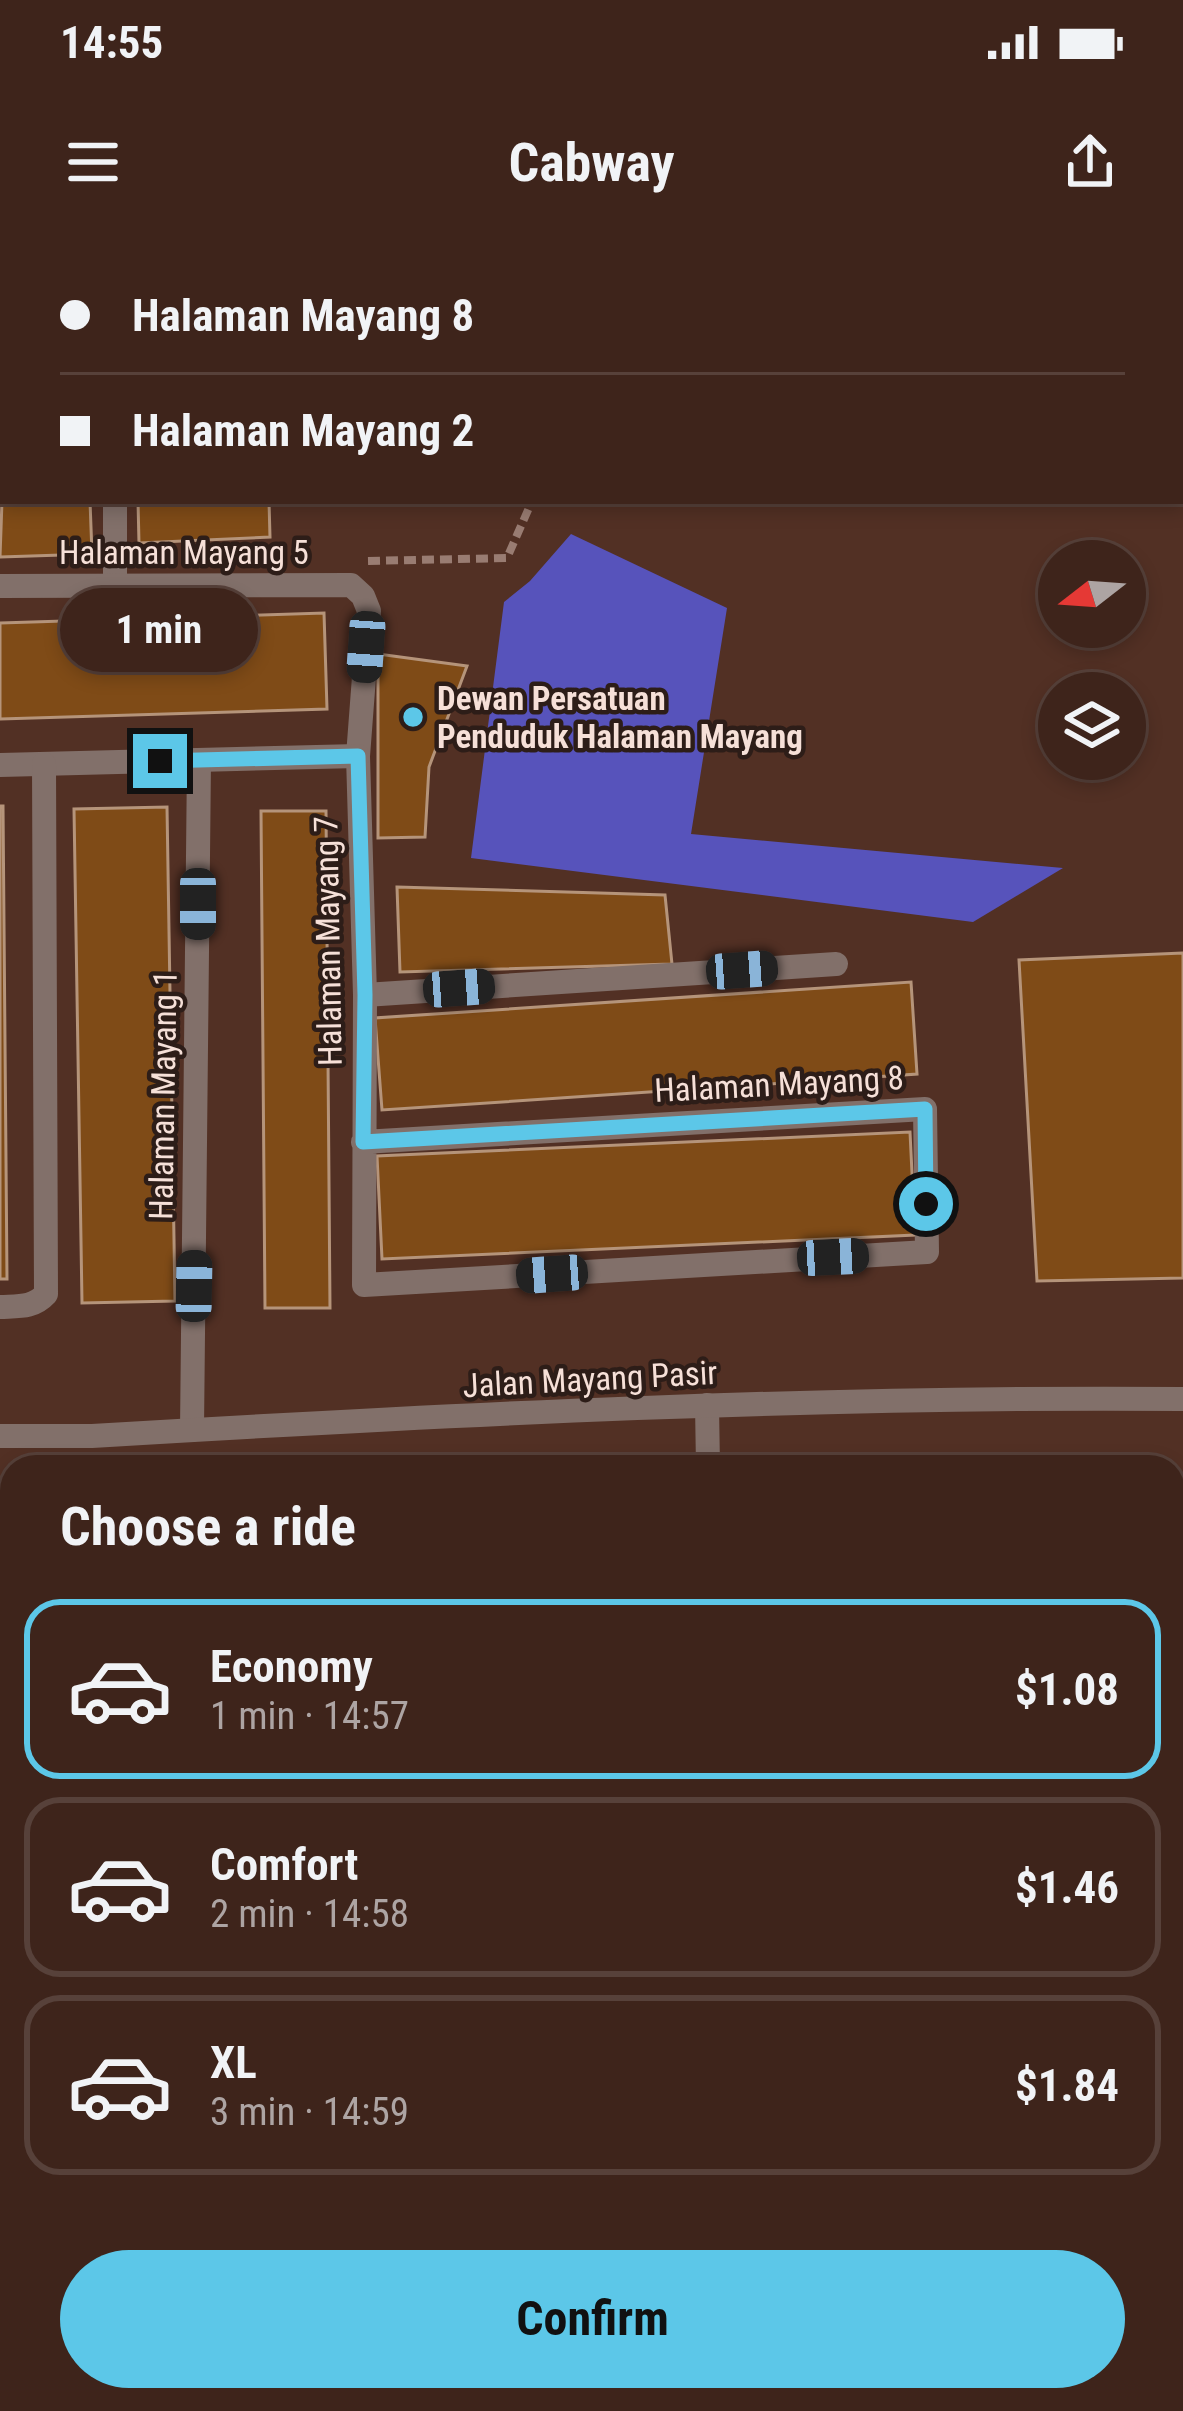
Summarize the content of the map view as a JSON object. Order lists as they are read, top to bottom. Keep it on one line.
{"streets":{"street":["Halaman Mayang 5","Halaman Mayang 7","Halaman Mayang 8","Halaman Mayang 1","Jalan Mayang Pasir"]},"crossings":[["Halaman Mayang 5","Halaman Mayang 7"],["Halaman Mayang 7","Halaman Mayang 8"],["Halaman Mayang 1","Jalan Mayang Pasir"]],"places":["Dewan Persatuan Penduduk Halaman Mayang"],"north":"left","page":{"status":"14:55","header":"Cabway","banner":["Halaman Mayang 8","Halaman Mayang 2"],"bubble":"1 min","heading":"Choose a ride","list":[{"name":"Economy","note":"1 min · 14:57","value":"$1.08"},{"name":"Comfort","note":"2 min · 14:58","value":"$1.46"},{"name":"XL","note":"3 min · 14:59","value":"$1.84"}],"buttons":"Confirm"}}
